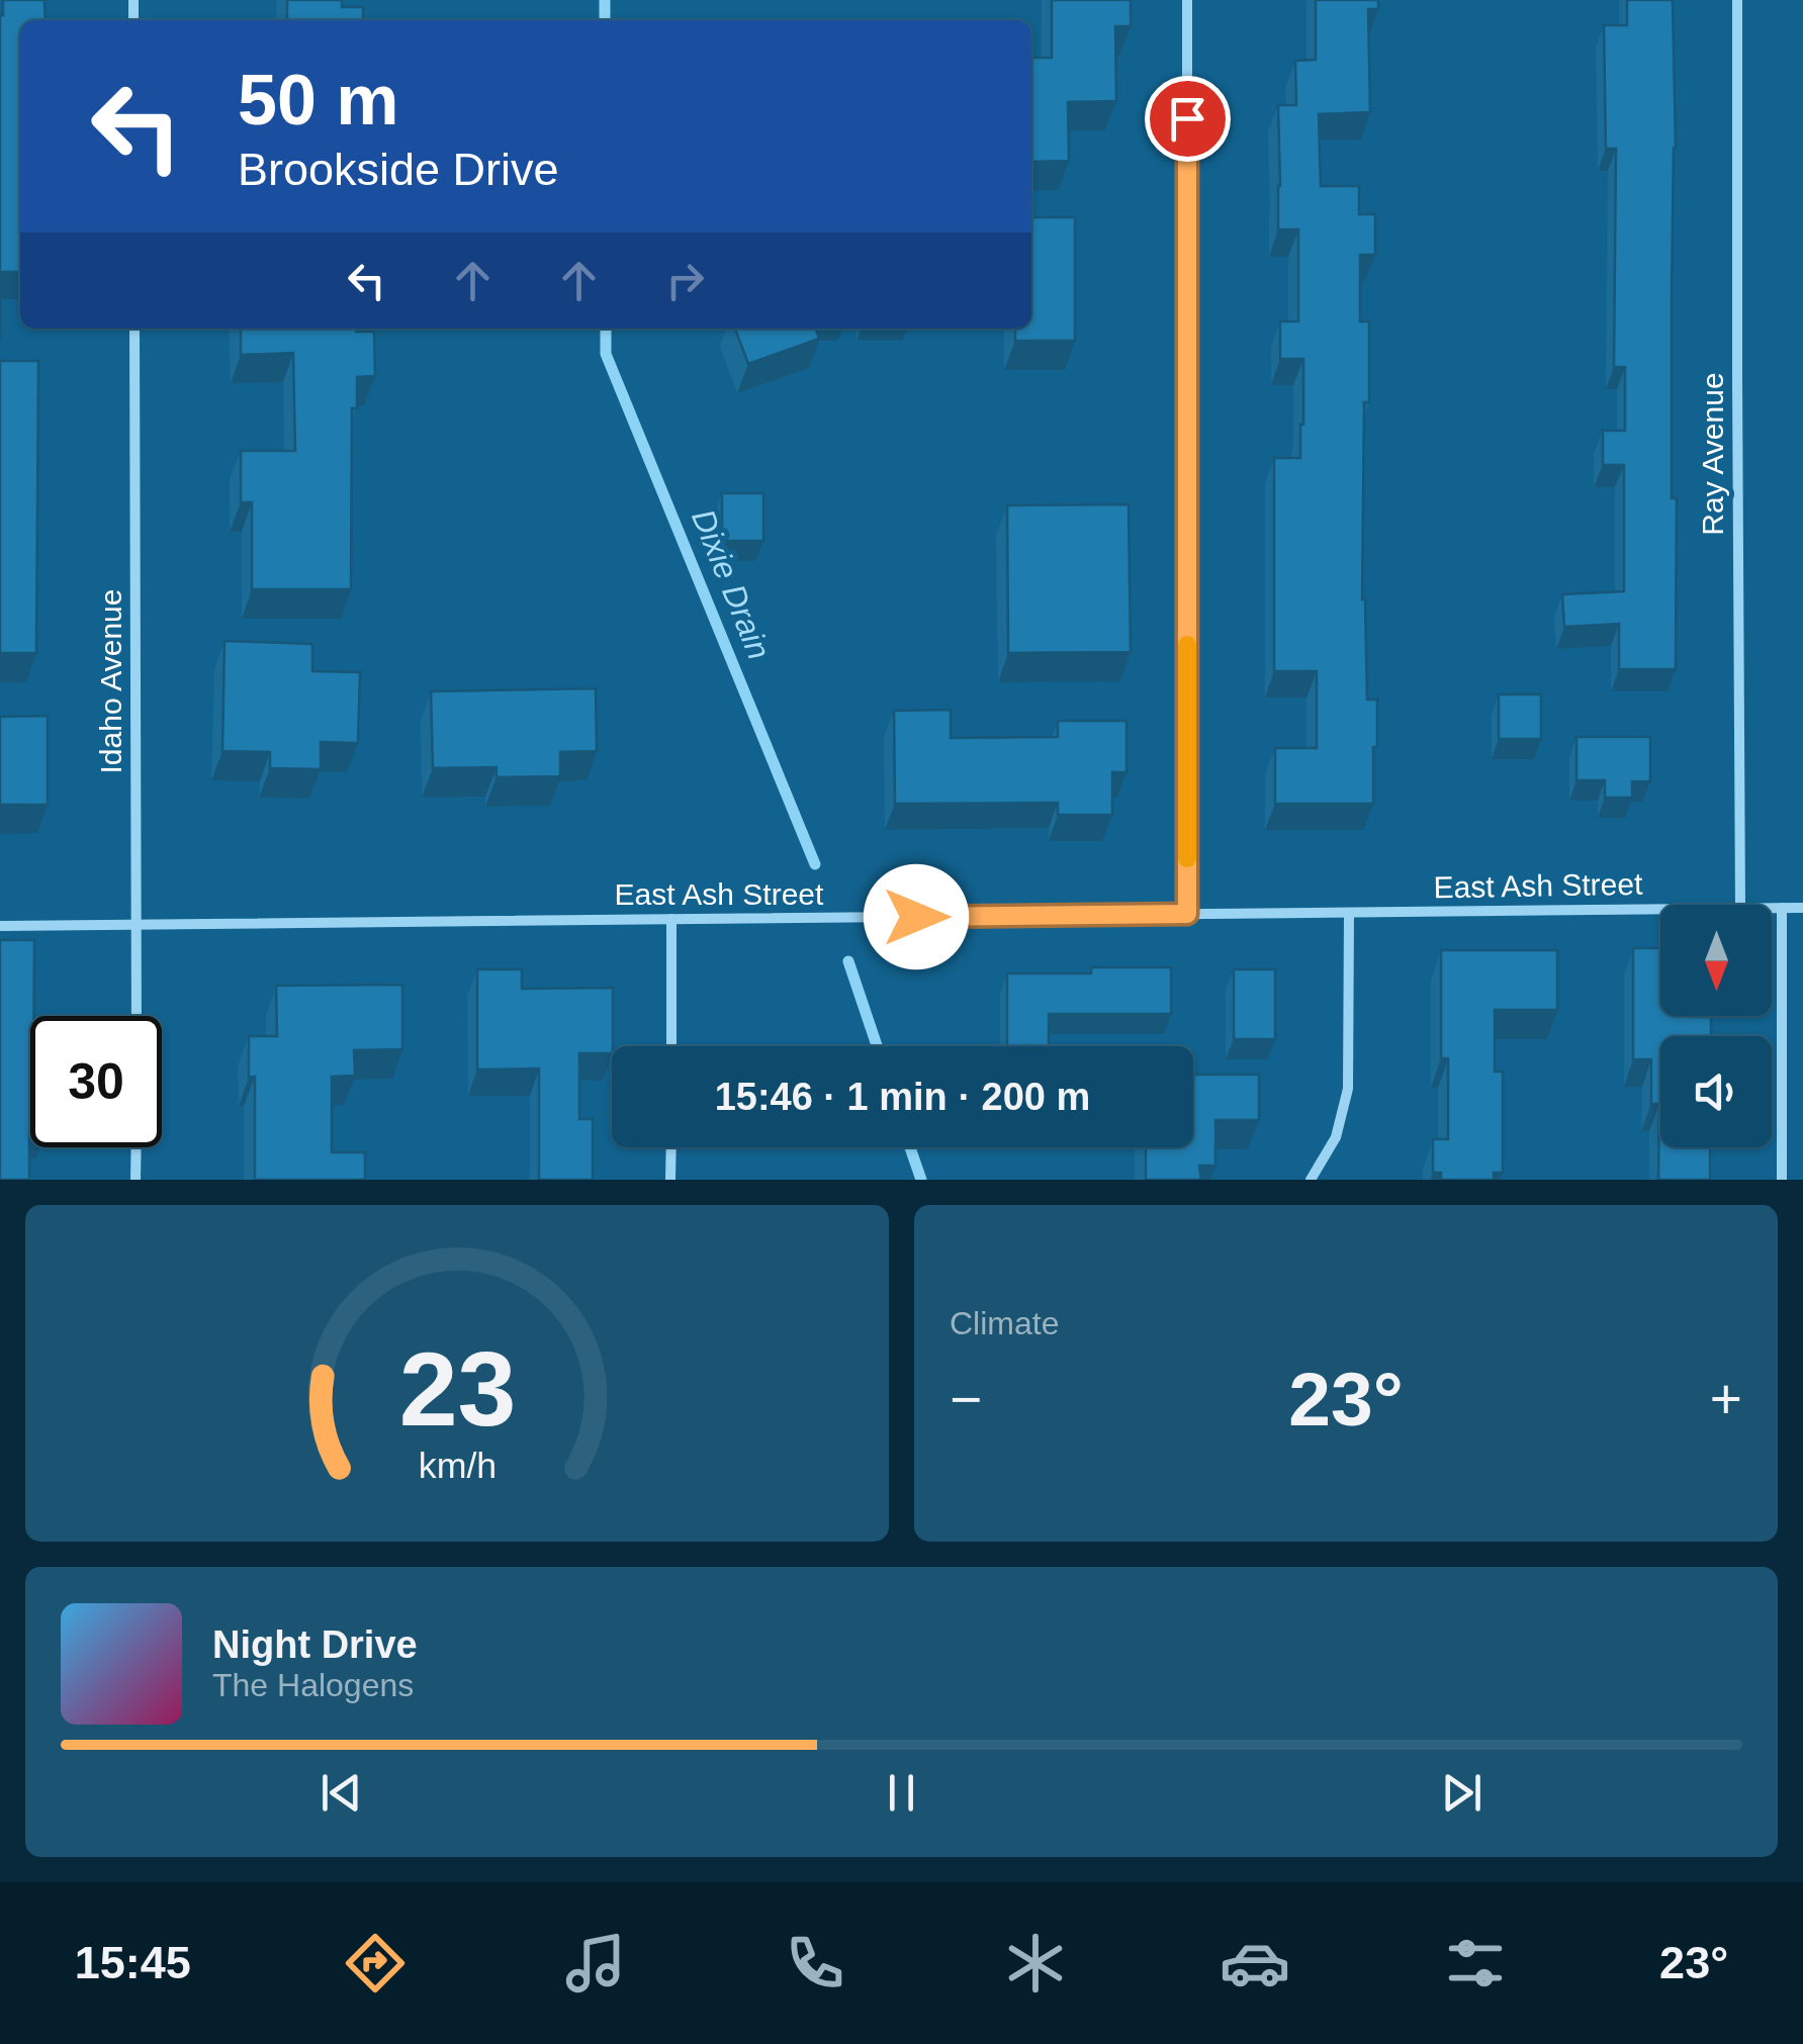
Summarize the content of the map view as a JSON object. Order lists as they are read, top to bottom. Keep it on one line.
{"streets":{"street":["Ray Avenue","Idaho Avenue","East Ash Street"]},"crossings":[["Idaho Avenue","East Ash Street"]],"water":["Dixie Drain"],"north":"bottom","page":{"turn":["50 m","Brookside Drive"],"limit":"30","trip":"15:46 · 1 min · 200 m","tile":"Climate","heat":["−","23°","+"],"song":["Night Drive","The Halogens"],"tabs":["15:45","23°"],"gauge":["23","km/h"]}}
